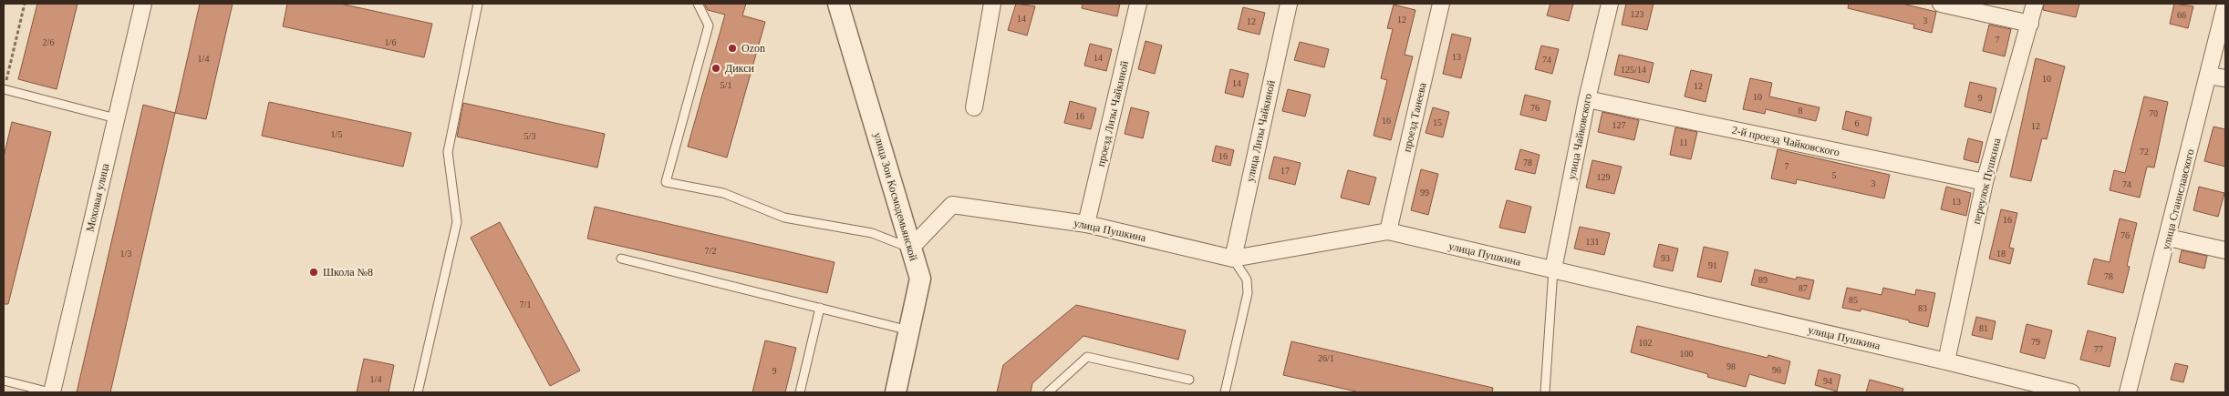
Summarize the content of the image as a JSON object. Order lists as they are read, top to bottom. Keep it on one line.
{"streets":{"street":["проезд Лизы Чайкиной","проезд Танеева","улица Лизы Чайкиной","улица Чайковского","2-й проезд Чайковского","переулок Пушкина","улица Зои Космодемьянской","Моховая улица","улица Станиславского","улица Пушкина"]},"crossings":[["проезд Лизы Чайкиной","улица Пушкина"],["проезд Танеева","улица Пушкина"],["улица Лизы Чайкиной","улица Пушкина"],["улица Чайковского","2-й проезд Чайковского"],["улица Чайковского","улица Пушкина"],["2-й проезд Чайковского","переулок Пушкина"],["переулок Пушкина","улица Пушкина"],["улица Зои Космодемьянской","улица Пушкина"]],"places":["Ozon","Дикси","Школа №8"],"house_numbers":["123","66","14","12","3","12","7","2/6","1/6","13","14","1/4","74","125/14","10","14","5/1","12","10","9","76","8","70","16","16","15","6","127","12","1/5","5/3","11","72","16","78","7","17","5","129","3","74","99","13","16","76","131","7/2","1/3","18","93","91","78","89","87","85","7/1","83","81","79","102","77","100","26/1","98","96","9","1/4","94"]}
